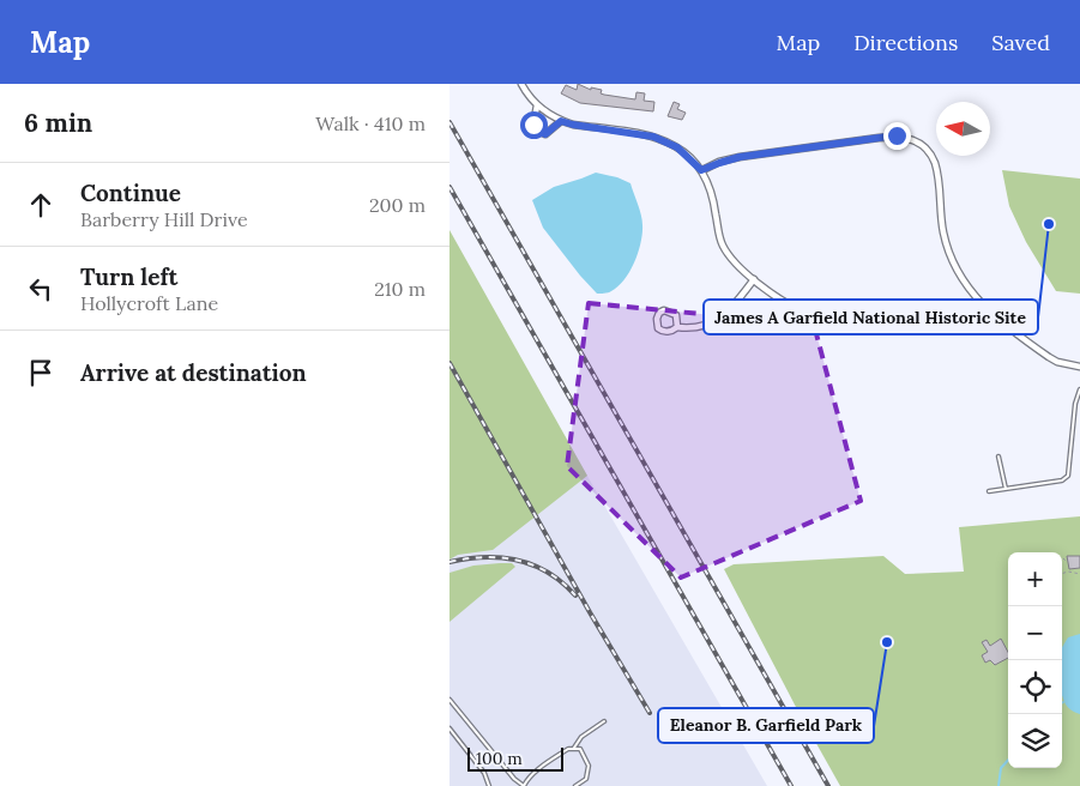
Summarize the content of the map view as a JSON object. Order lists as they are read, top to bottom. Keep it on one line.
{"places":["James A Garfield National Historic Site","Eleanor B. Garfield Park"],"scale_bar":"100 m","north":"left","page":{"header":"Map","nav":["Map","Directions","Saved"],"heading":["6 min","Walk · 410 m"],"list":[["Continue","Barberry Hill Drive","200 m"],["Turn left","Hollycroft Lane","210 m"],"Arrive at destination"],"map_buttons":["+","−"],"scale":"100 m"}}
